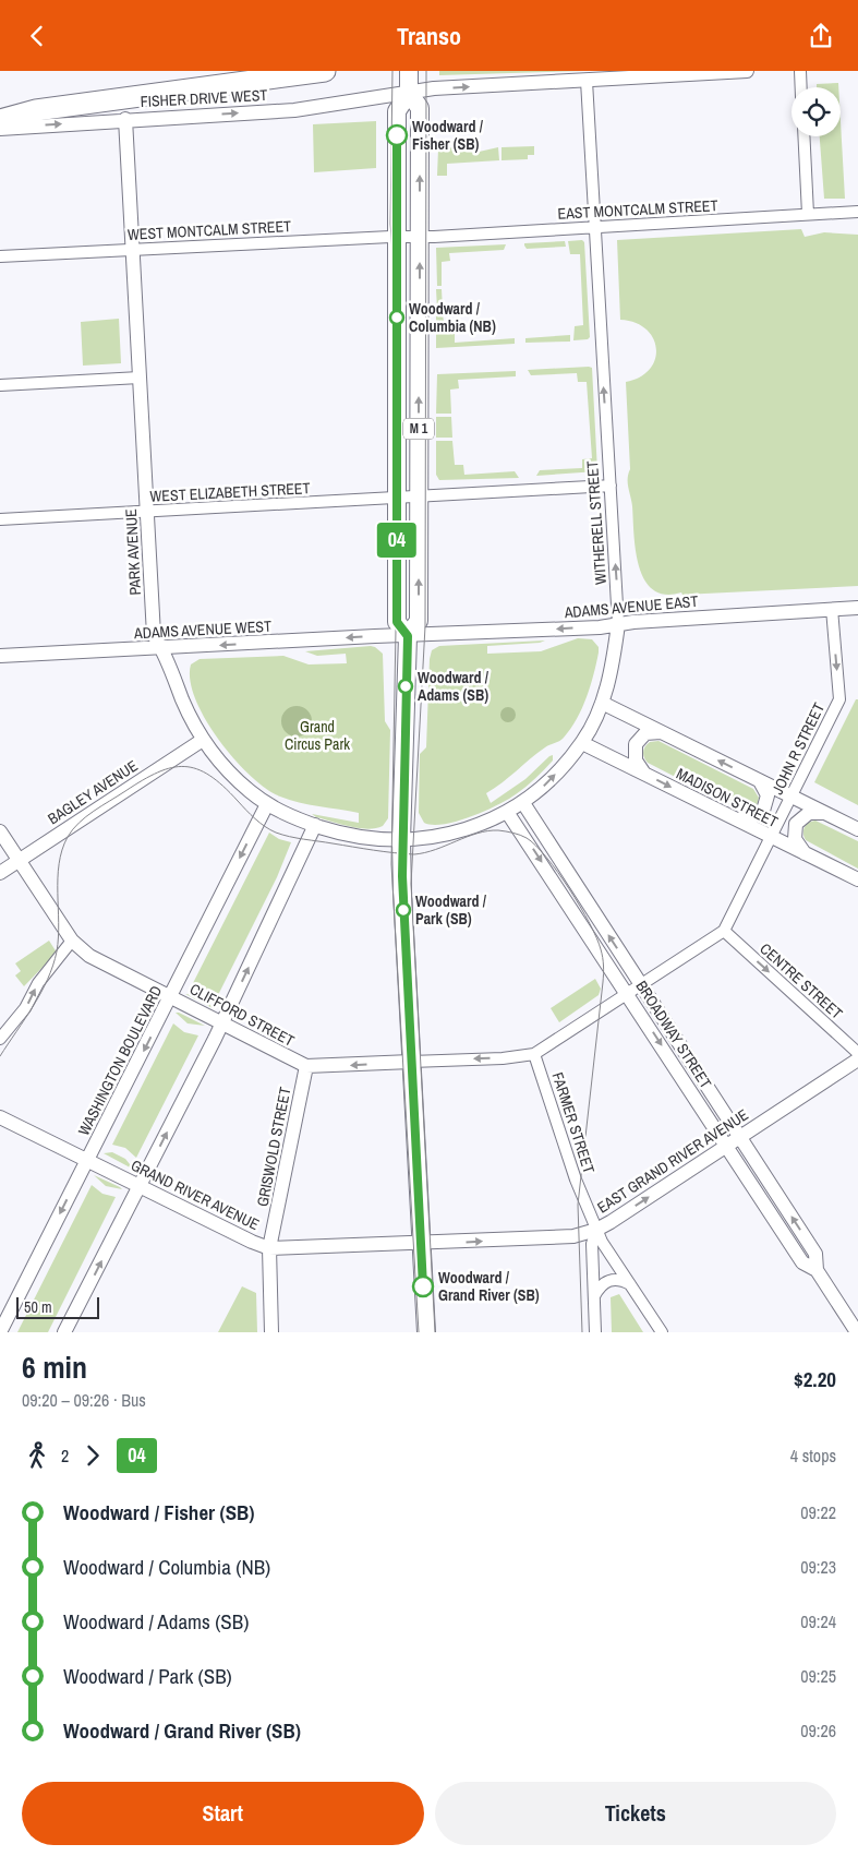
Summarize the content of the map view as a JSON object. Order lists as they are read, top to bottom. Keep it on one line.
{"streets":{"main road":["M 1"],"street":["FISHER DRIVE WEST","EAST MONTCALM STREET","WEST MONTCALM STREET","WEST ELIZABETH STREET","WITHERELL STREET","PARK AVENUE","ADAMS AVENUE EAST","ADAMS AVENUE WEST","JOHN R STREET","BAGLEY AVENUE","MADISON STREET","CENTRE STREET","CLIFFORD STREET","BROADWAY STREET","WASHINGTON BOULEVARD","FARMER STREET","GRISWOLD STREET","EAST GRAND RIVER AVENUE","GRAND RIVER AVENUE"]},"crossings":[["FISHER DRIVE WEST","M 1"],["FISHER DRIVE WEST","WITHERELL STREET"],["FISHER DRIVE WEST","PARK AVENUE"],["EAST MONTCALM STREET","WEST MONTCALM STREET"],["EAST MONTCALM STREET","M 1"],["EAST MONTCALM STREET","WITHERELL STREET"],["WEST MONTCALM STREET","M 1"],["WEST MONTCALM STREET","PARK AVENUE"],["M 1","WEST ELIZABETH STREET"],["M 1","ADAMS AVENUE EAST"],["M 1","ADAMS AVENUE WEST"],["WEST ELIZABETH STREET","WITHERELL STREET"],["WEST ELIZABETH STREET","PARK AVENUE"],["WITHERELL STREET","PARK AVENUE"],["WITHERELL STREET","ADAMS AVENUE EAST"],["WITHERELL STREET","MADISON STREET"],["WITHERELL STREET","BROADWAY STREET"],["PARK AVENUE","ADAMS AVENUE WEST"],["PARK AVENUE","BAGLEY AVENUE"],["PARK AVENUE","WASHINGTON BOULEVARD"],["ADAMS AVENUE EAST","ADAMS AVENUE WEST"],["ADAMS AVENUE EAST","JOHN R STREET"],["JOHN R STREET","MADISON STREET"],["JOHN R STREET","CENTRE STREET"],["JOHN R STREET","CLIFFORD STREET"],["JOHN R STREET","BROADWAY STREET"],["JOHN R STREET","FARMER STREET"],["BAGLEY AVENUE","CLIFFORD STREET"],["CLIFFORD STREET","WASHINGTON BOULEVARD"],["CLIFFORD STREET","GRISWOLD STREET"],["BROADWAY STREET","EAST GRAND RIVER AVENUE"],["WASHINGTON BOULEVARD","GRAND RIVER AVENUE"],["FARMER STREET","EAST GRAND RIVER AVENUE"],["GRISWOLD STREET","GRAND RIVER AVENUE"],["EAST GRAND RIVER AVENUE","GRAND RIVER AVENUE"]],"one_way":["FISHER DRIVE WEST","WITHERELL STREET","ADAMS AVENUE EAST","ADAMS AVENUE WEST","CENTRE STREET","EAST GRAND RIVER AVENUE"],"parks":["Grand Circus Park"],"places":["Woodward / Fisher (SB)","Woodward / Columbia (NB)","Woodward / Adams (SB)","Woodward / Park (SB)","Woodward / Grand River (SB)"],"lines":["bus line 04"],"scale_bar":"50 m","page":{"header":"Transo","on_map":"04","scale":"50 m","heading":["6 min","09:20 – 09:26 · Bus","$2.20"],"legs":["2","04","4 stops"],"list":[{"name":"Woodward / Fisher (SB)","value":"09:22"},{"name":"Woodward / Columbia (NB)","value":"09:23"},{"name":"Woodward / Adams (SB)","value":"09:24"},{"name":"Woodward / Park (SB)","value":"09:25"},{"name":"Woodward / Grand River (SB)","value":"09:26"}],"buttons":["Start","Tickets"]}}
